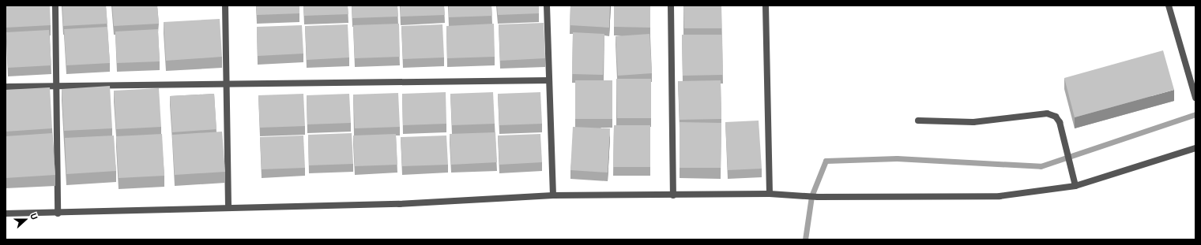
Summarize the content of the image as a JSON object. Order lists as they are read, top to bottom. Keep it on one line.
{"north":"right"}
